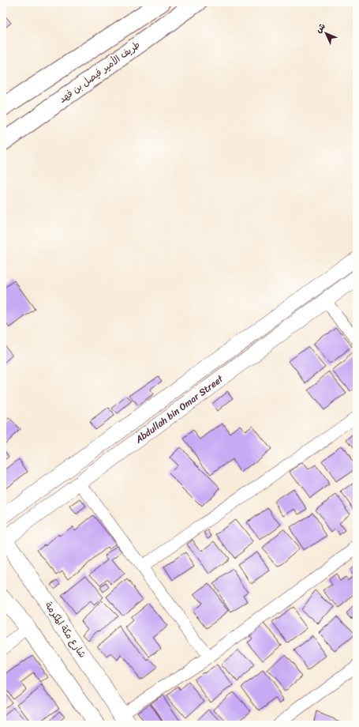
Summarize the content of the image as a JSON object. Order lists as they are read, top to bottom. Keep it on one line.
{"streets":{"main road":["طريف الأمير فيصل بن فهد","شارع مكة المكرمة"],"street":["Abdullah bin Omar Street"]},"crossings":[["Abdullah bin Omar Street","شارع مكة المكرمة"]],"north":"top left"}
